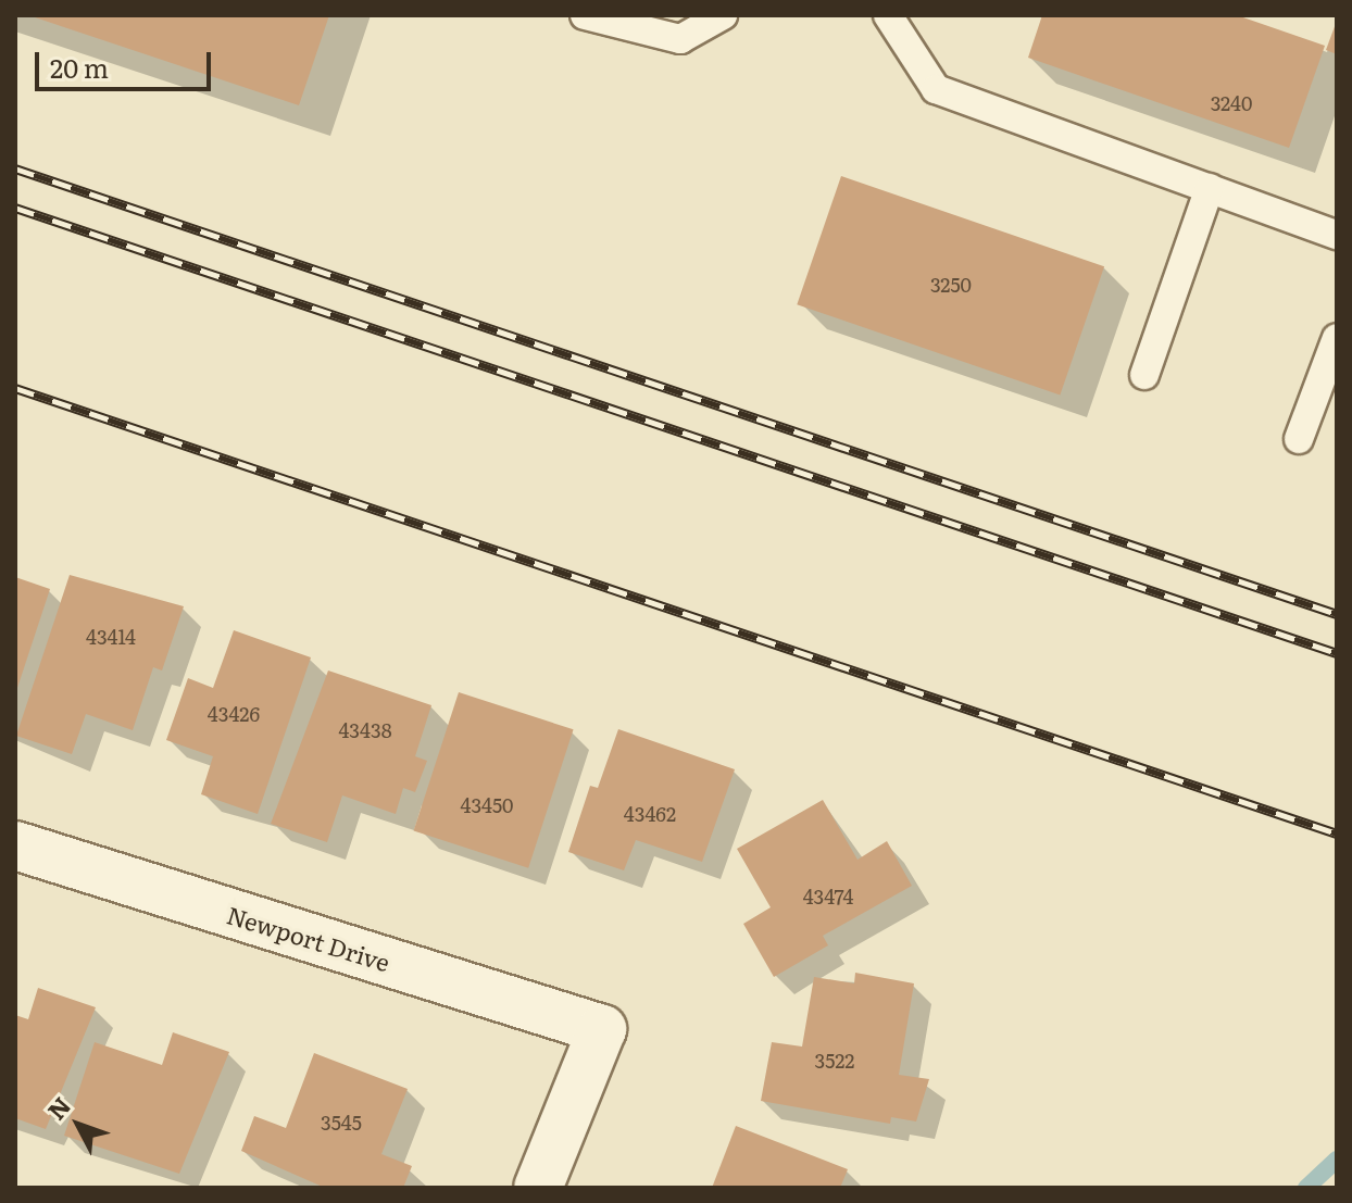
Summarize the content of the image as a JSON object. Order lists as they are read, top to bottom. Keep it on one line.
{"streets":{"street":["Newport Drive"]},"house_numbers":["3240","3250","43414","43426","43438","43450","43462","43474","3522","3545"],"scale_bar":"20 m","north":"top left"}
